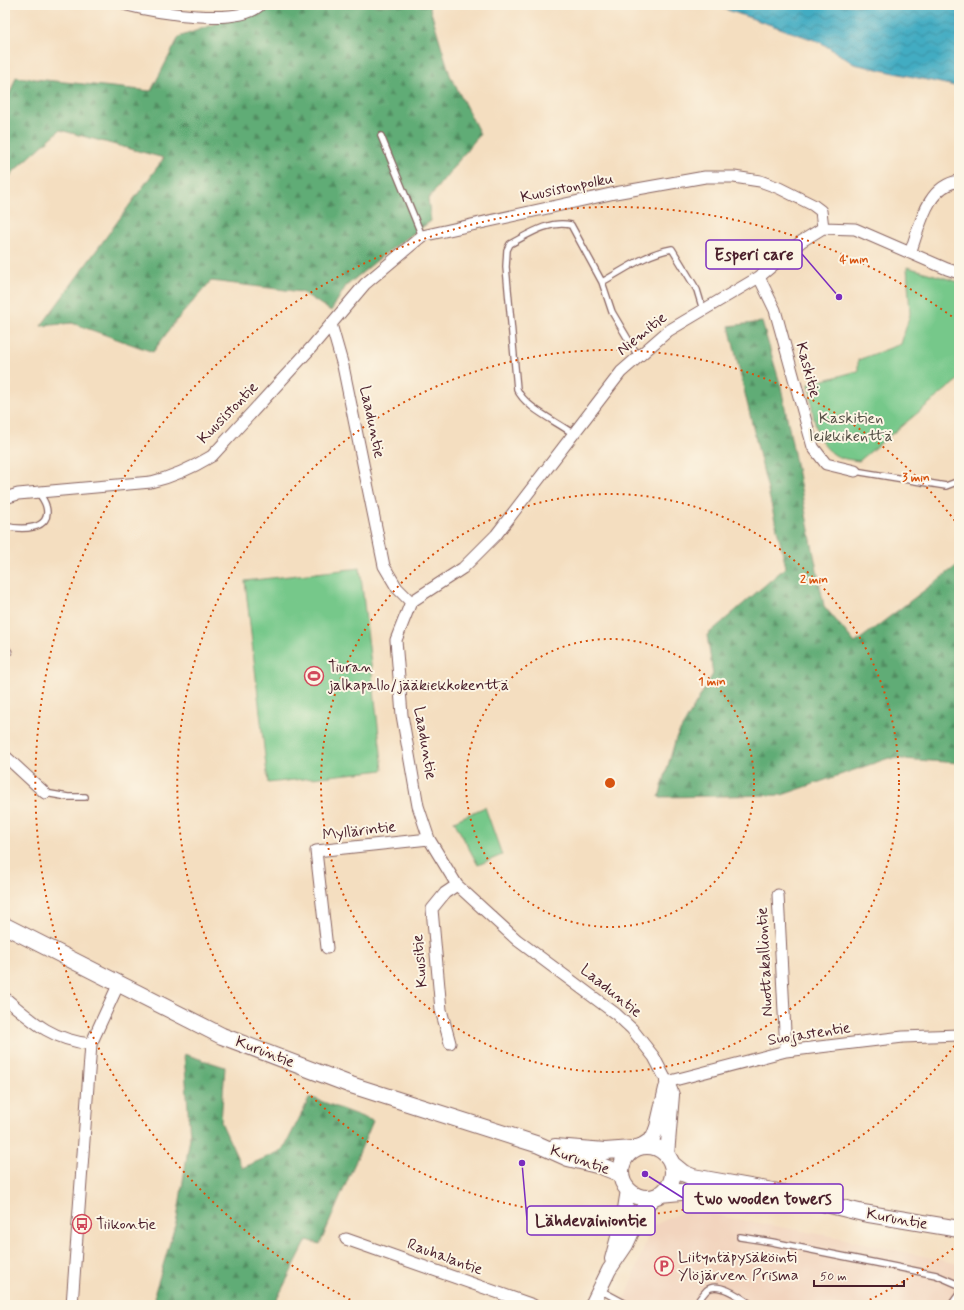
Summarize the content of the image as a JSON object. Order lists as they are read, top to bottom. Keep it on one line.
{"streets":{"main road":["Kuruntie"],"street":["Kuusistonpolku","Niemitie","Kaskitie","Kuusistontie","Laaduntie","Myllärintie","Kuusitie","Nuottakalliontie","Suojastentie","Rauhalantie"]},"crossings":[["Kuusistonpolku","Niemitie"],["Kuusistonpolku","Kuusistontie"],["Kuusistonpolku","Laaduntie"],["Niemitie","Kaskitie"],["Niemitie","Laaduntie"],["Kuusistontie","Laaduntie"],["Laaduntie","Myllärintie"],["Laaduntie","Kuusitie"],["Laaduntie","Suojastentie"],["Laaduntie","Kuruntie"],["Nuottakalliontie","Suojastentie"]],"parks":["Kaskitien leikkikenttä"],"places":{"other":["Esperi care","Lähdevainiontie","two wooden towers"],"sports":["Tiuran jalkapallo/jääkiekkokenttä"],"bus stop":["Tiikontie"],"parking":["Liityntäpysäköinti Ylöjärven Prisma"]},"scale_bar":"50 m","rings":["4 min","3 min","2 min","1 min"]}
